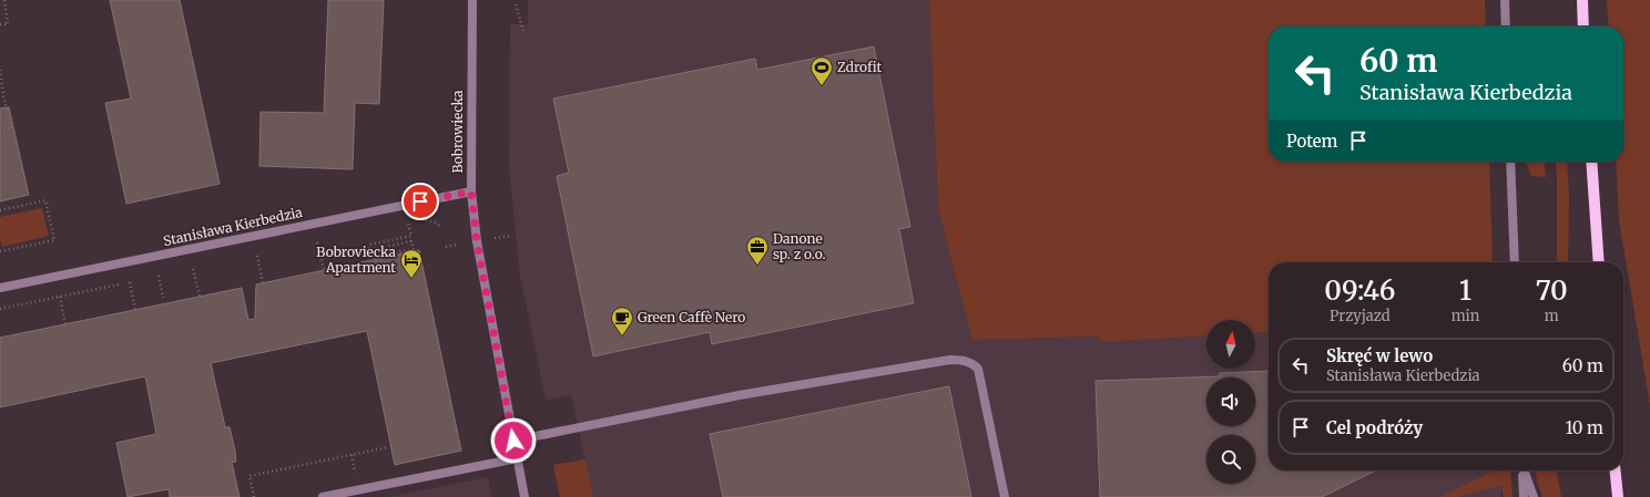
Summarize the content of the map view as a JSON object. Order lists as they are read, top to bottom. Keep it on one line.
{"streets":{"street":["Bobrowiecka","Stanisława Kierbedzia"]},"crossings":[["Bobrowiecka","Stanisława Kierbedzia"]],"places":{"sports":["Zdrofit"],"office":["Danone sp. z o.o."],"hotel":["Bobroviecka Apartment"],"cafe":["Green Caffè Nero"]},"north":"top","page":{"turn":["60 m","Stanisława Kierbedzia"],"then":"Potem","eta":["09:46","Przyjazd","1","min","70","m"],"list":[{"name":"Skręć w lewo","note":"Stanisława Kierbedzia","value":"60 m"},{"name":"Cel podróży","value":"10 m"}]}}
